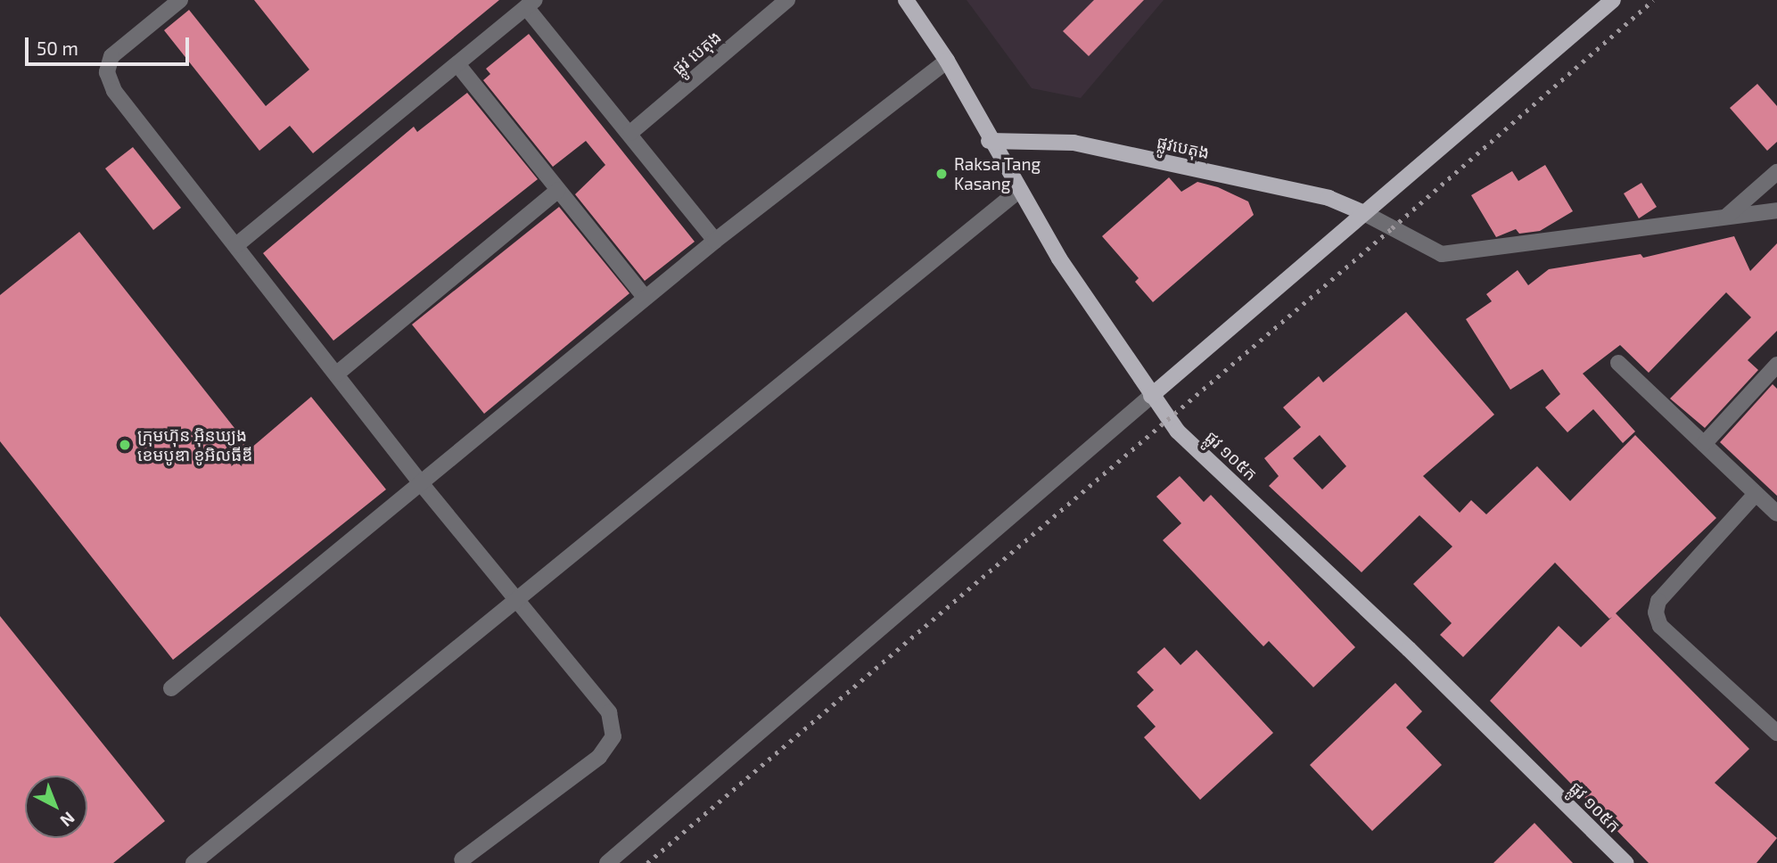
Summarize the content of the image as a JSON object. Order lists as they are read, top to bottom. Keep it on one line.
{"streets":{"main road":["ផ្លូវបេតុង","ផ្លូវ ១០៥ក"],"street":["ផ្លូវ បេតុង"]},"crossings":[["ផ្លូវបេតុង","ផ្លូវ ១០៥ក"]],"places":["Raksa Tang Kasang","ក្រុមហ៊ុន អ៊ិនឃ្យុង ខេមបូឌា ខូអិលធីឌី"],"scale_bar":"50 m","north":"bottom right"}
